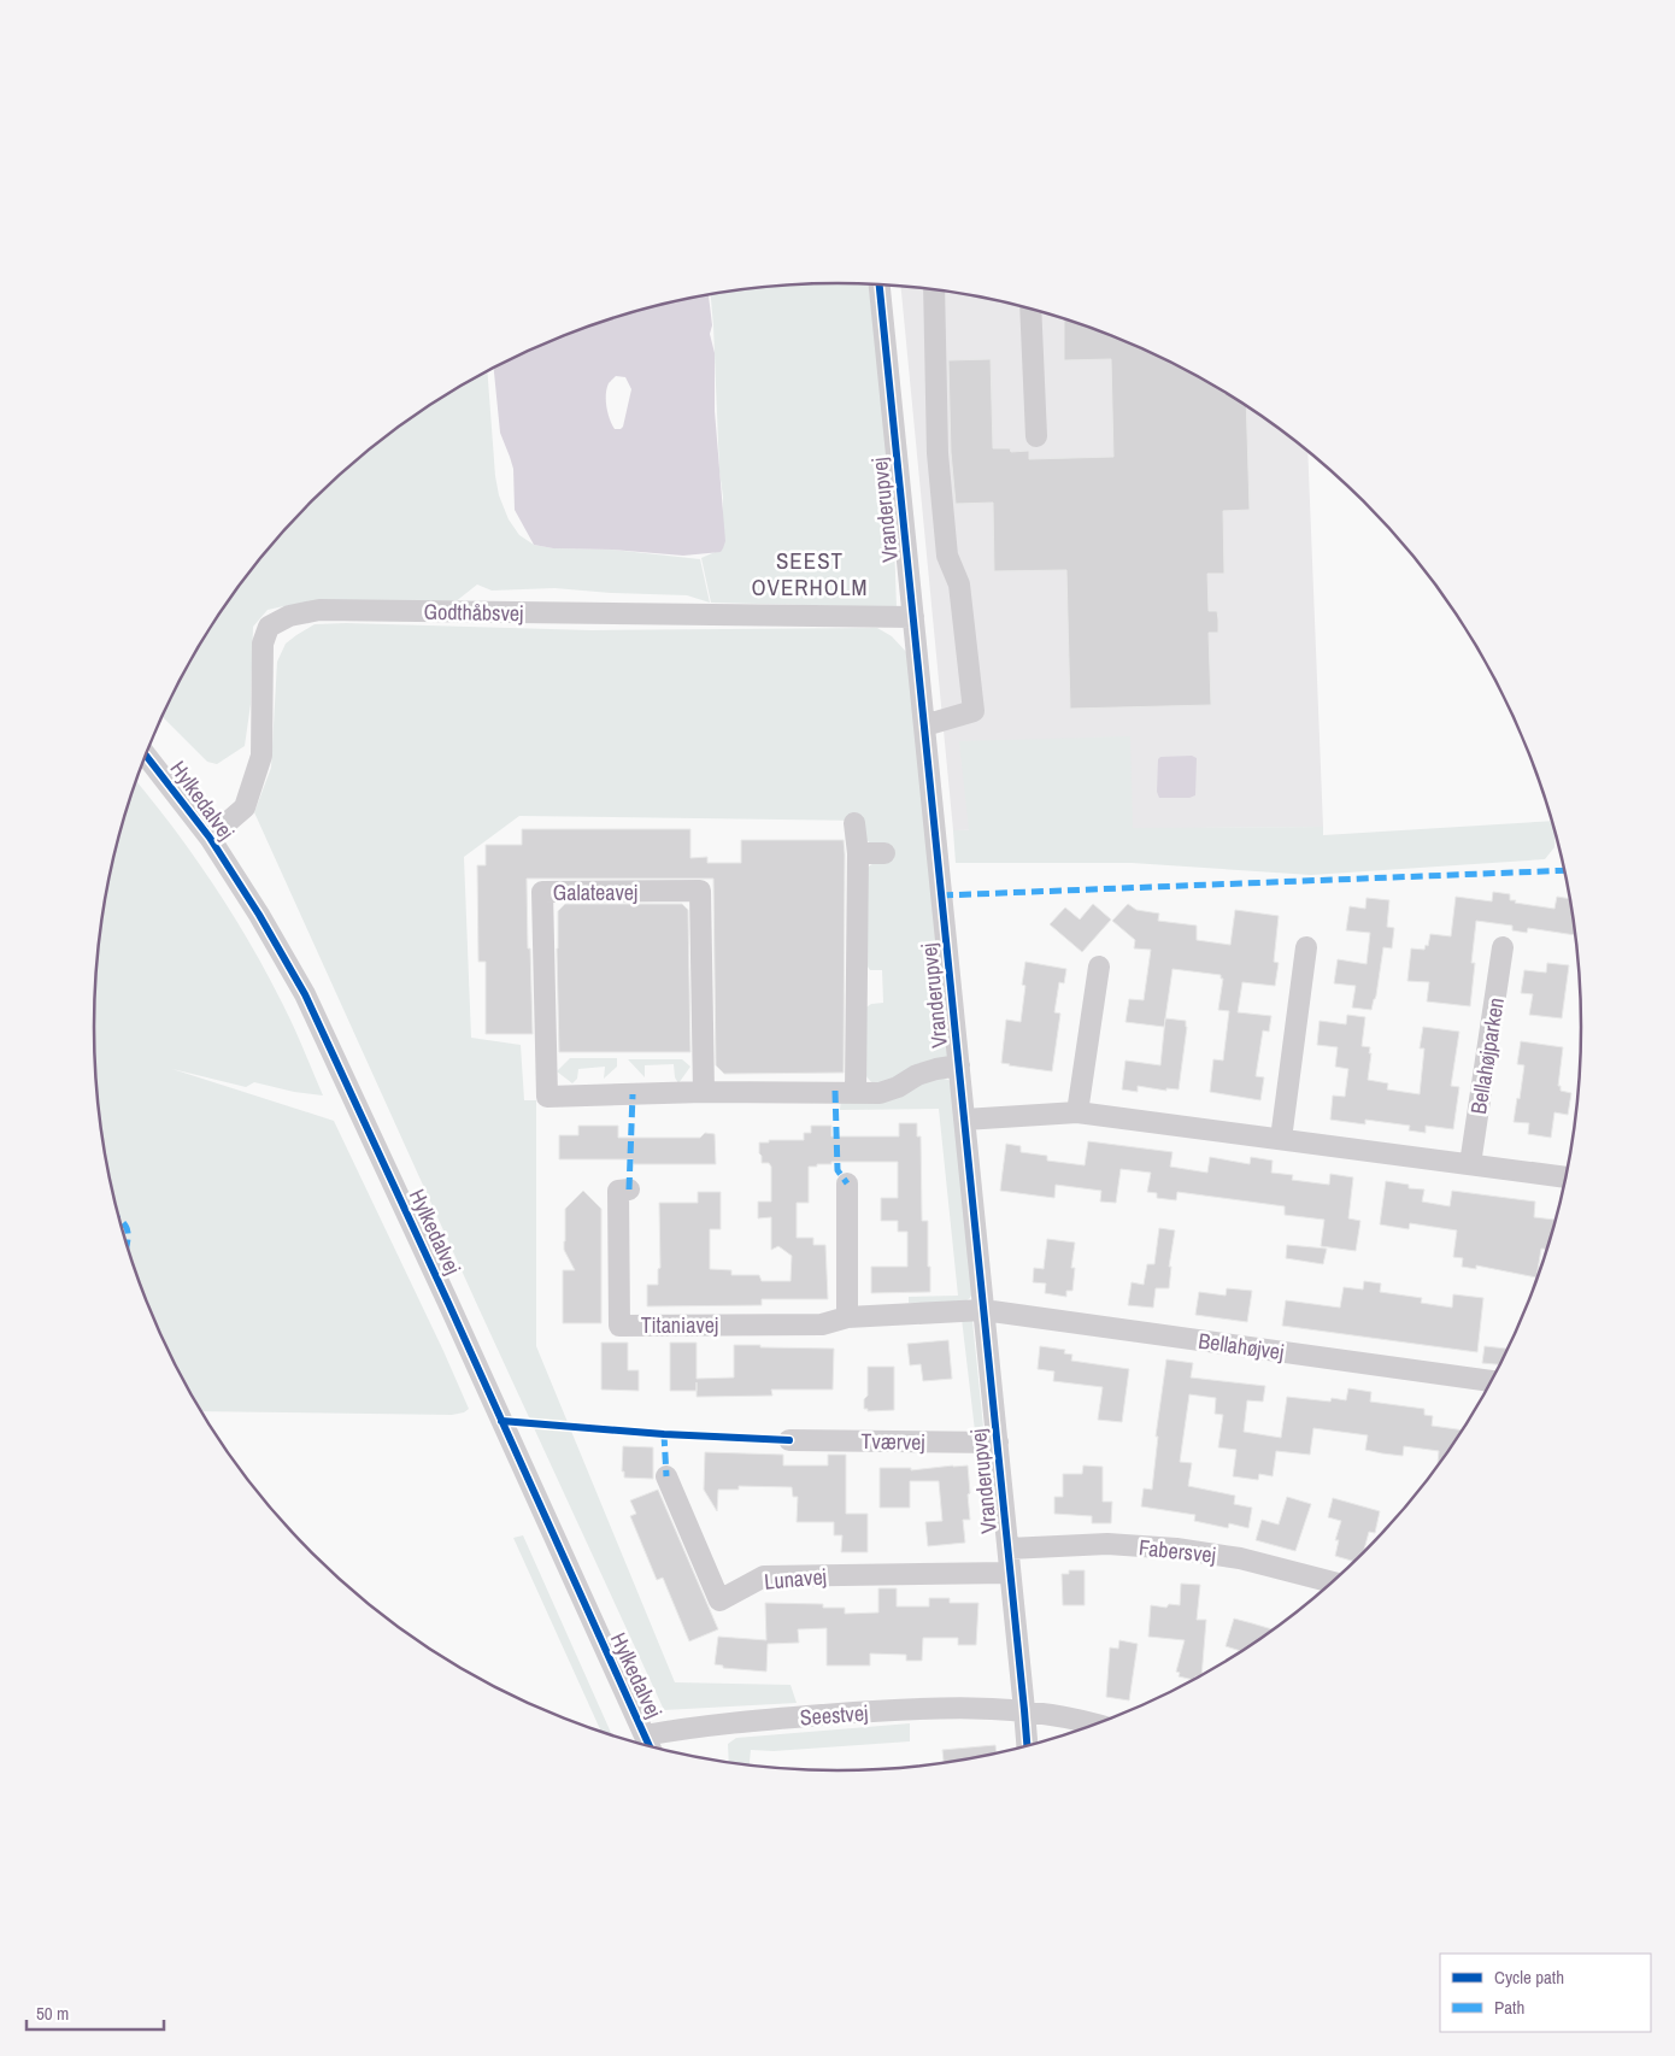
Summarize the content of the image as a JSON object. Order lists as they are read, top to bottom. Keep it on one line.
{"streets":{"street":["Vranderupvej","Godthåbsvej","Hylkedalvej","Galateavej","Bellahøjparken","Titaniavej","Bellahøjvej","Tværvej","Fabersvej","Lunavej","Seestvej"]},"crossings":[["Vranderupvej","Godthåbsvej"],["Vranderupvej","Galateavej"],["Vranderupvej","Titaniavej"],["Vranderupvej","Bellahøjvej"],["Vranderupvej","Tværvej"],["Vranderupvej","Fabersvej"],["Vranderupvej","Lunavej"],["Vranderupvej","Seestvej"],["Godthåbsvej","Hylkedalvej"],["Hylkedalvej","Seestvej"],["Titaniavej","Bellahøjvej"]],"districts":["SEEST OVERHOLM"],"legend":["Cycle path","Path"],"scale_bar":"50 m"}
